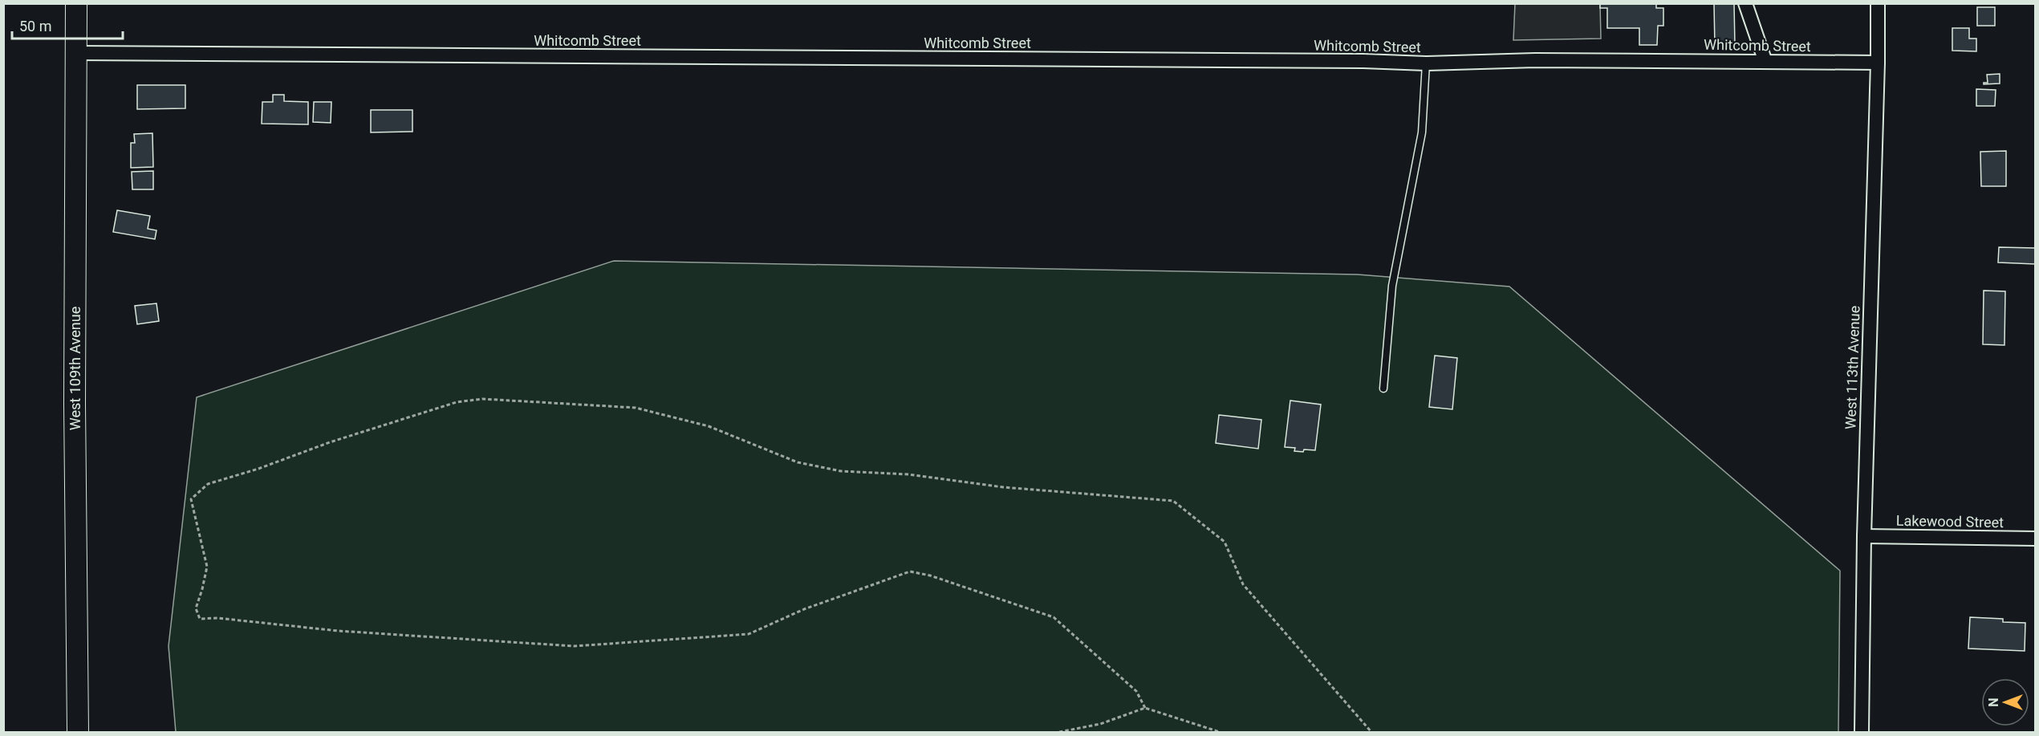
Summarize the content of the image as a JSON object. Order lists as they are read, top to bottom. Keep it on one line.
{"streets":{"main road":["West 109th Avenue"],"street":["Whitcomb Street","West 113th Avenue","Lakewood Street"]},"crossings":[["Whitcomb Street","West 113th Avenue"],["Whitcomb Street","West 109th Avenue"],["West 113th Avenue","Lakewood Street"]],"scale_bar":"50 m","north":"left"}
